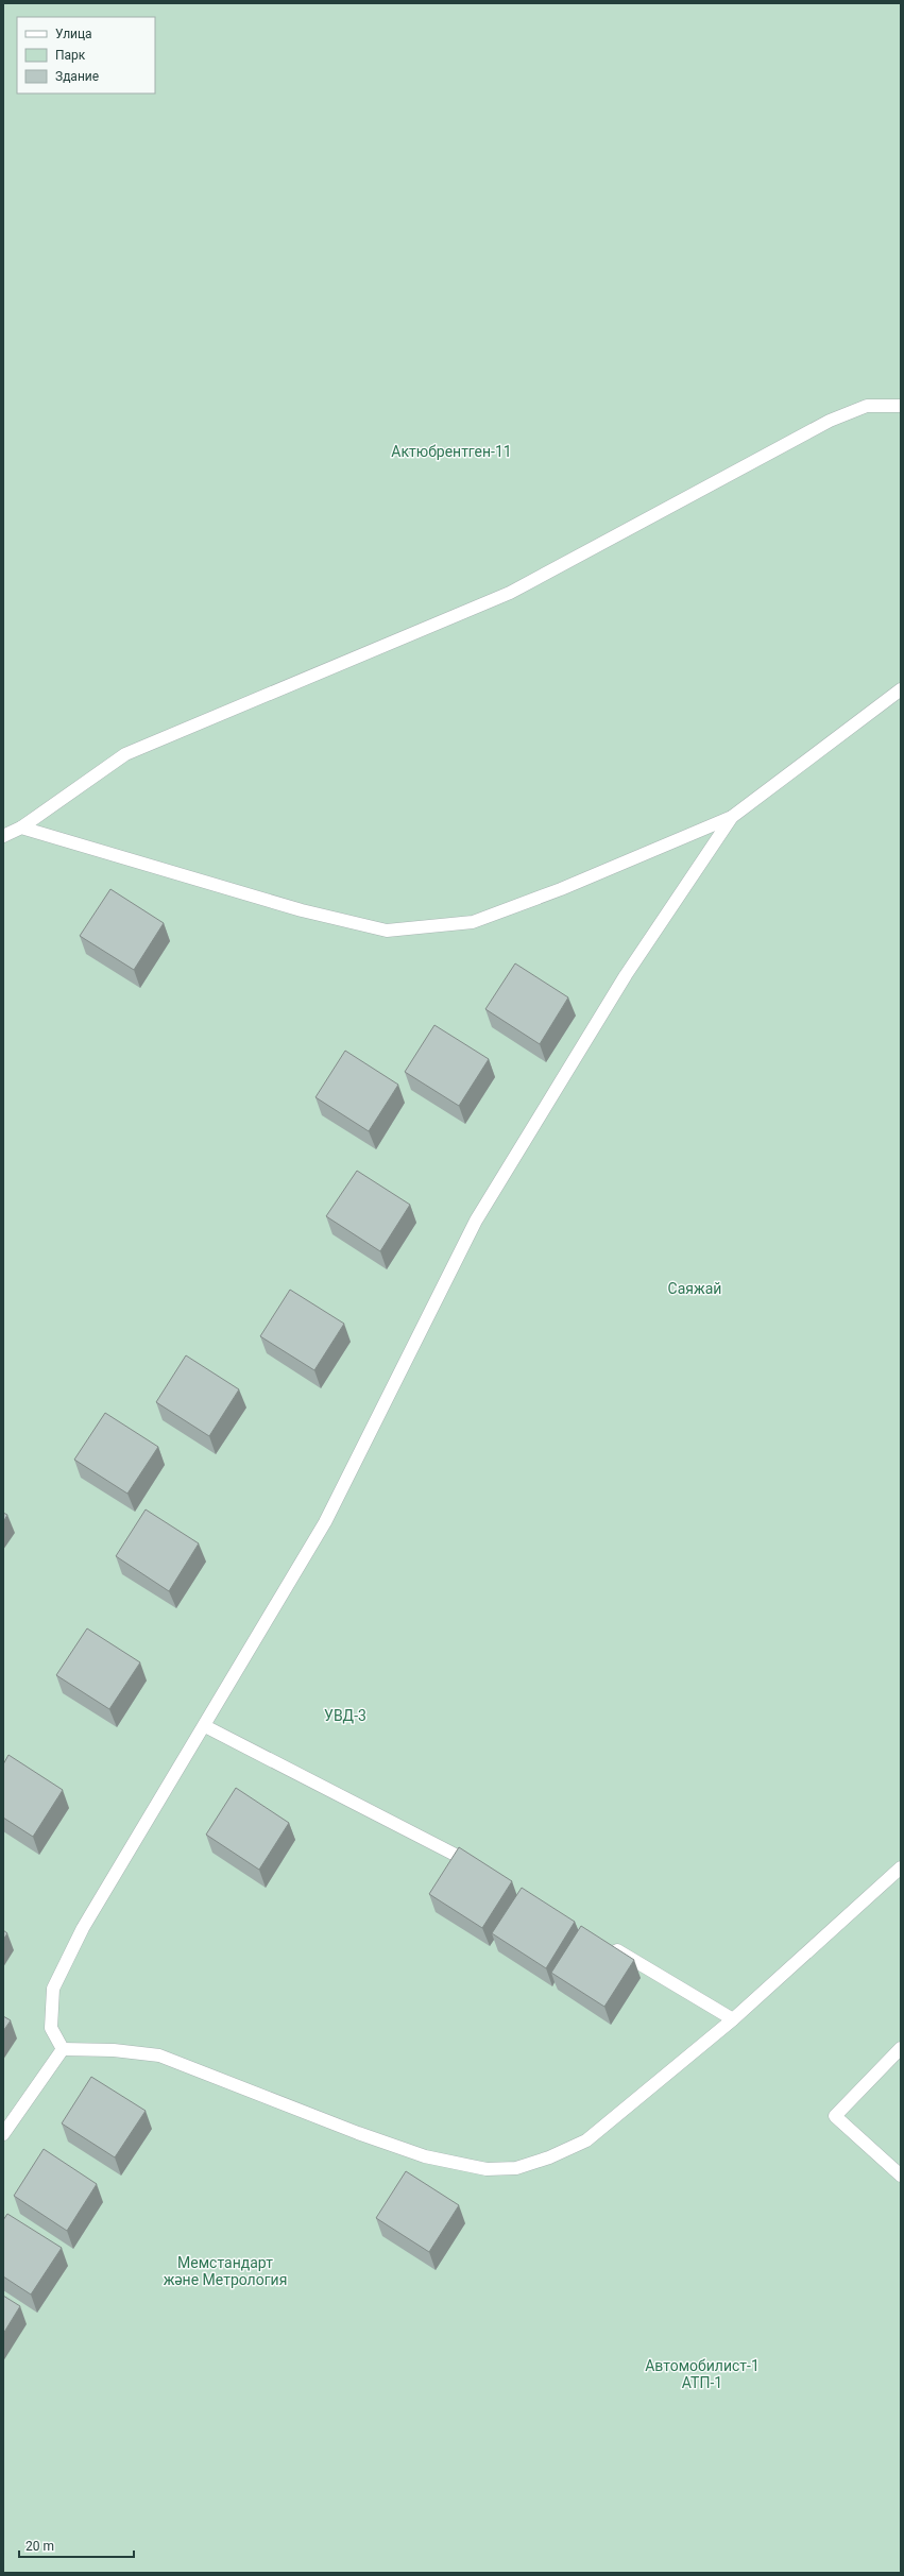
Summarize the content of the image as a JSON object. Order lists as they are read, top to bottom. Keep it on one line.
{"parks":["Актюбрентген-11","Саяжай","УВД-3","Мемстандарт және Метрология","Автомобилист-1 АТП-1"],"legend":["Улица","Парк","Здание"],"scale_bar":"20 m"}
